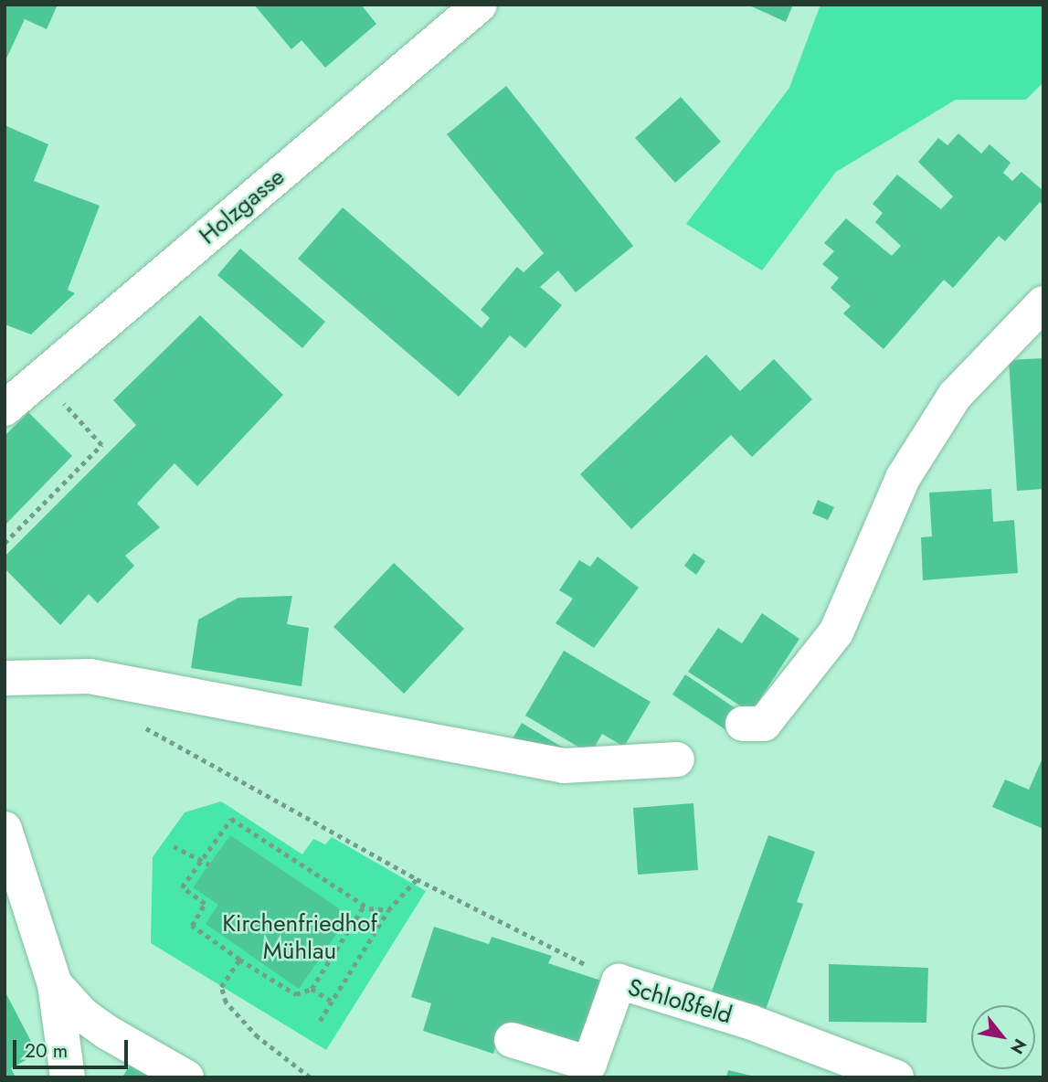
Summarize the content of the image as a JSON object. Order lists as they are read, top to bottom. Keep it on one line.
{"streets":{"street":["Holzgasse","Schloßfeld"]},"parks":["Kirchenfriedhof Mühlau"],"scale_bar":"20 m","north":"bottom right"}
